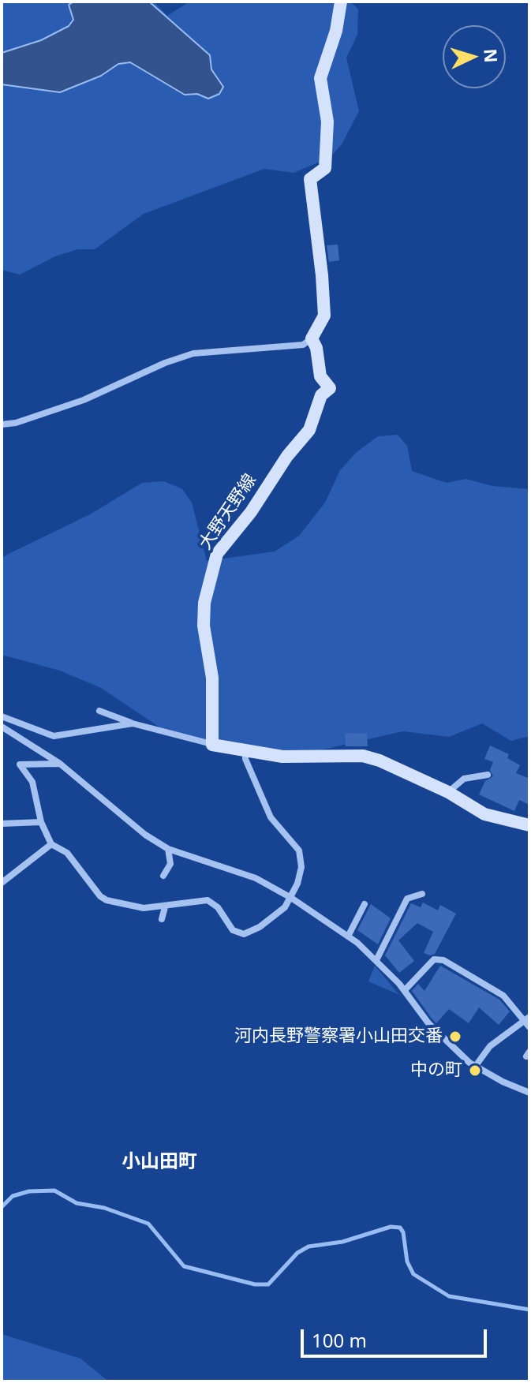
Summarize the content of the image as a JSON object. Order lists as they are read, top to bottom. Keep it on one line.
{"streets":{"main road":["大野天野線"]},"districts":["小山田町"],"places":["河内長野警察署小山田交番","中の町"],"scale_bar":"100 m","north":"right"}
